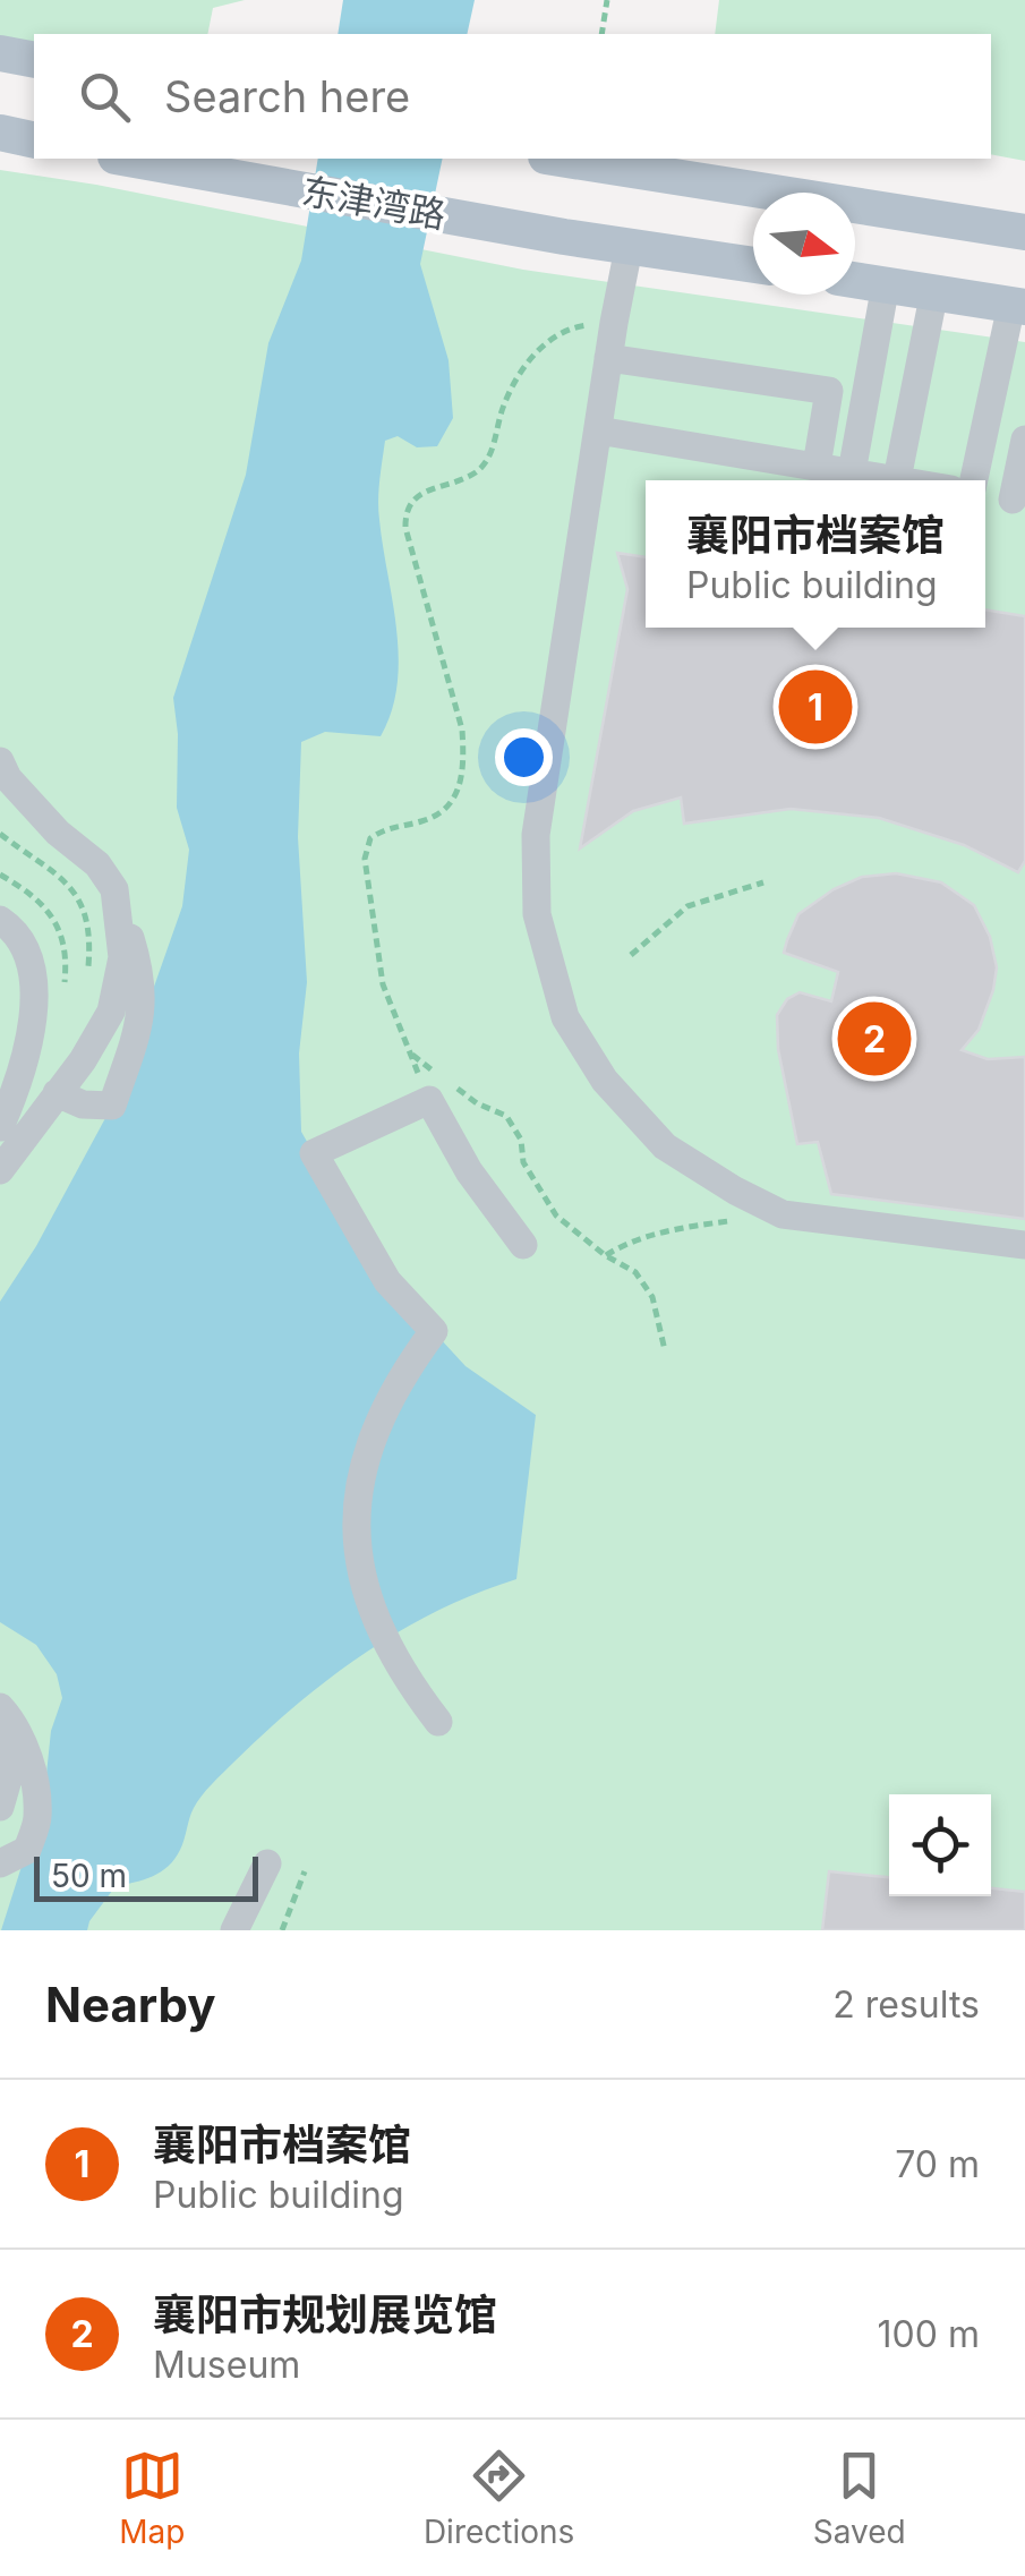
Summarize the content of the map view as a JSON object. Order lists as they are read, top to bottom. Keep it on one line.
{"streets":{"main road":["东津湾路"]},"scale_bar":"50 m","north":"right","page":{"search":"Search here","popup":["襄阳市档案馆","Public building"],"pins":["1","2"],"scale":"50 m","heading":["Nearby","2 results"],"list":[{"mark":"1","name":"襄阳市档案馆","note":"Public building","value":"70 m"},{"mark":"2","name":"襄阳市规划展览馆","note":"Museum","value":"100 m"}],"nav":["Map","Directions","Saved"]}}
